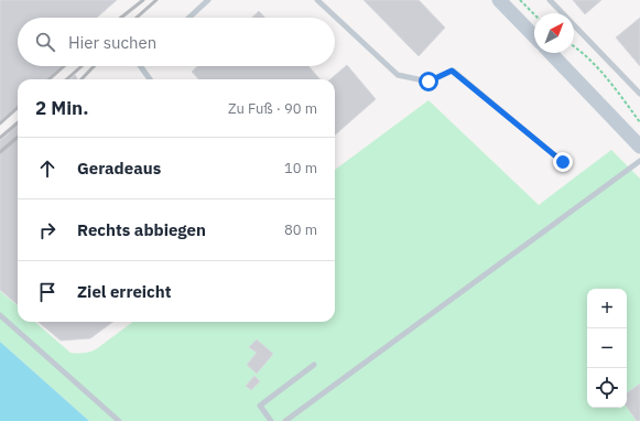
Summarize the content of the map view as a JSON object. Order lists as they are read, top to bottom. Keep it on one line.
{"north":"top right","page":{"search":"Hier suchen","heading":["2 Min.","Zu Fuß · 90 m"],"list":[["Geradeaus","10 m"],["Rechts abbiegen","80 m"],"Ziel erreicht"],"map_buttons":["+","−"]}}
